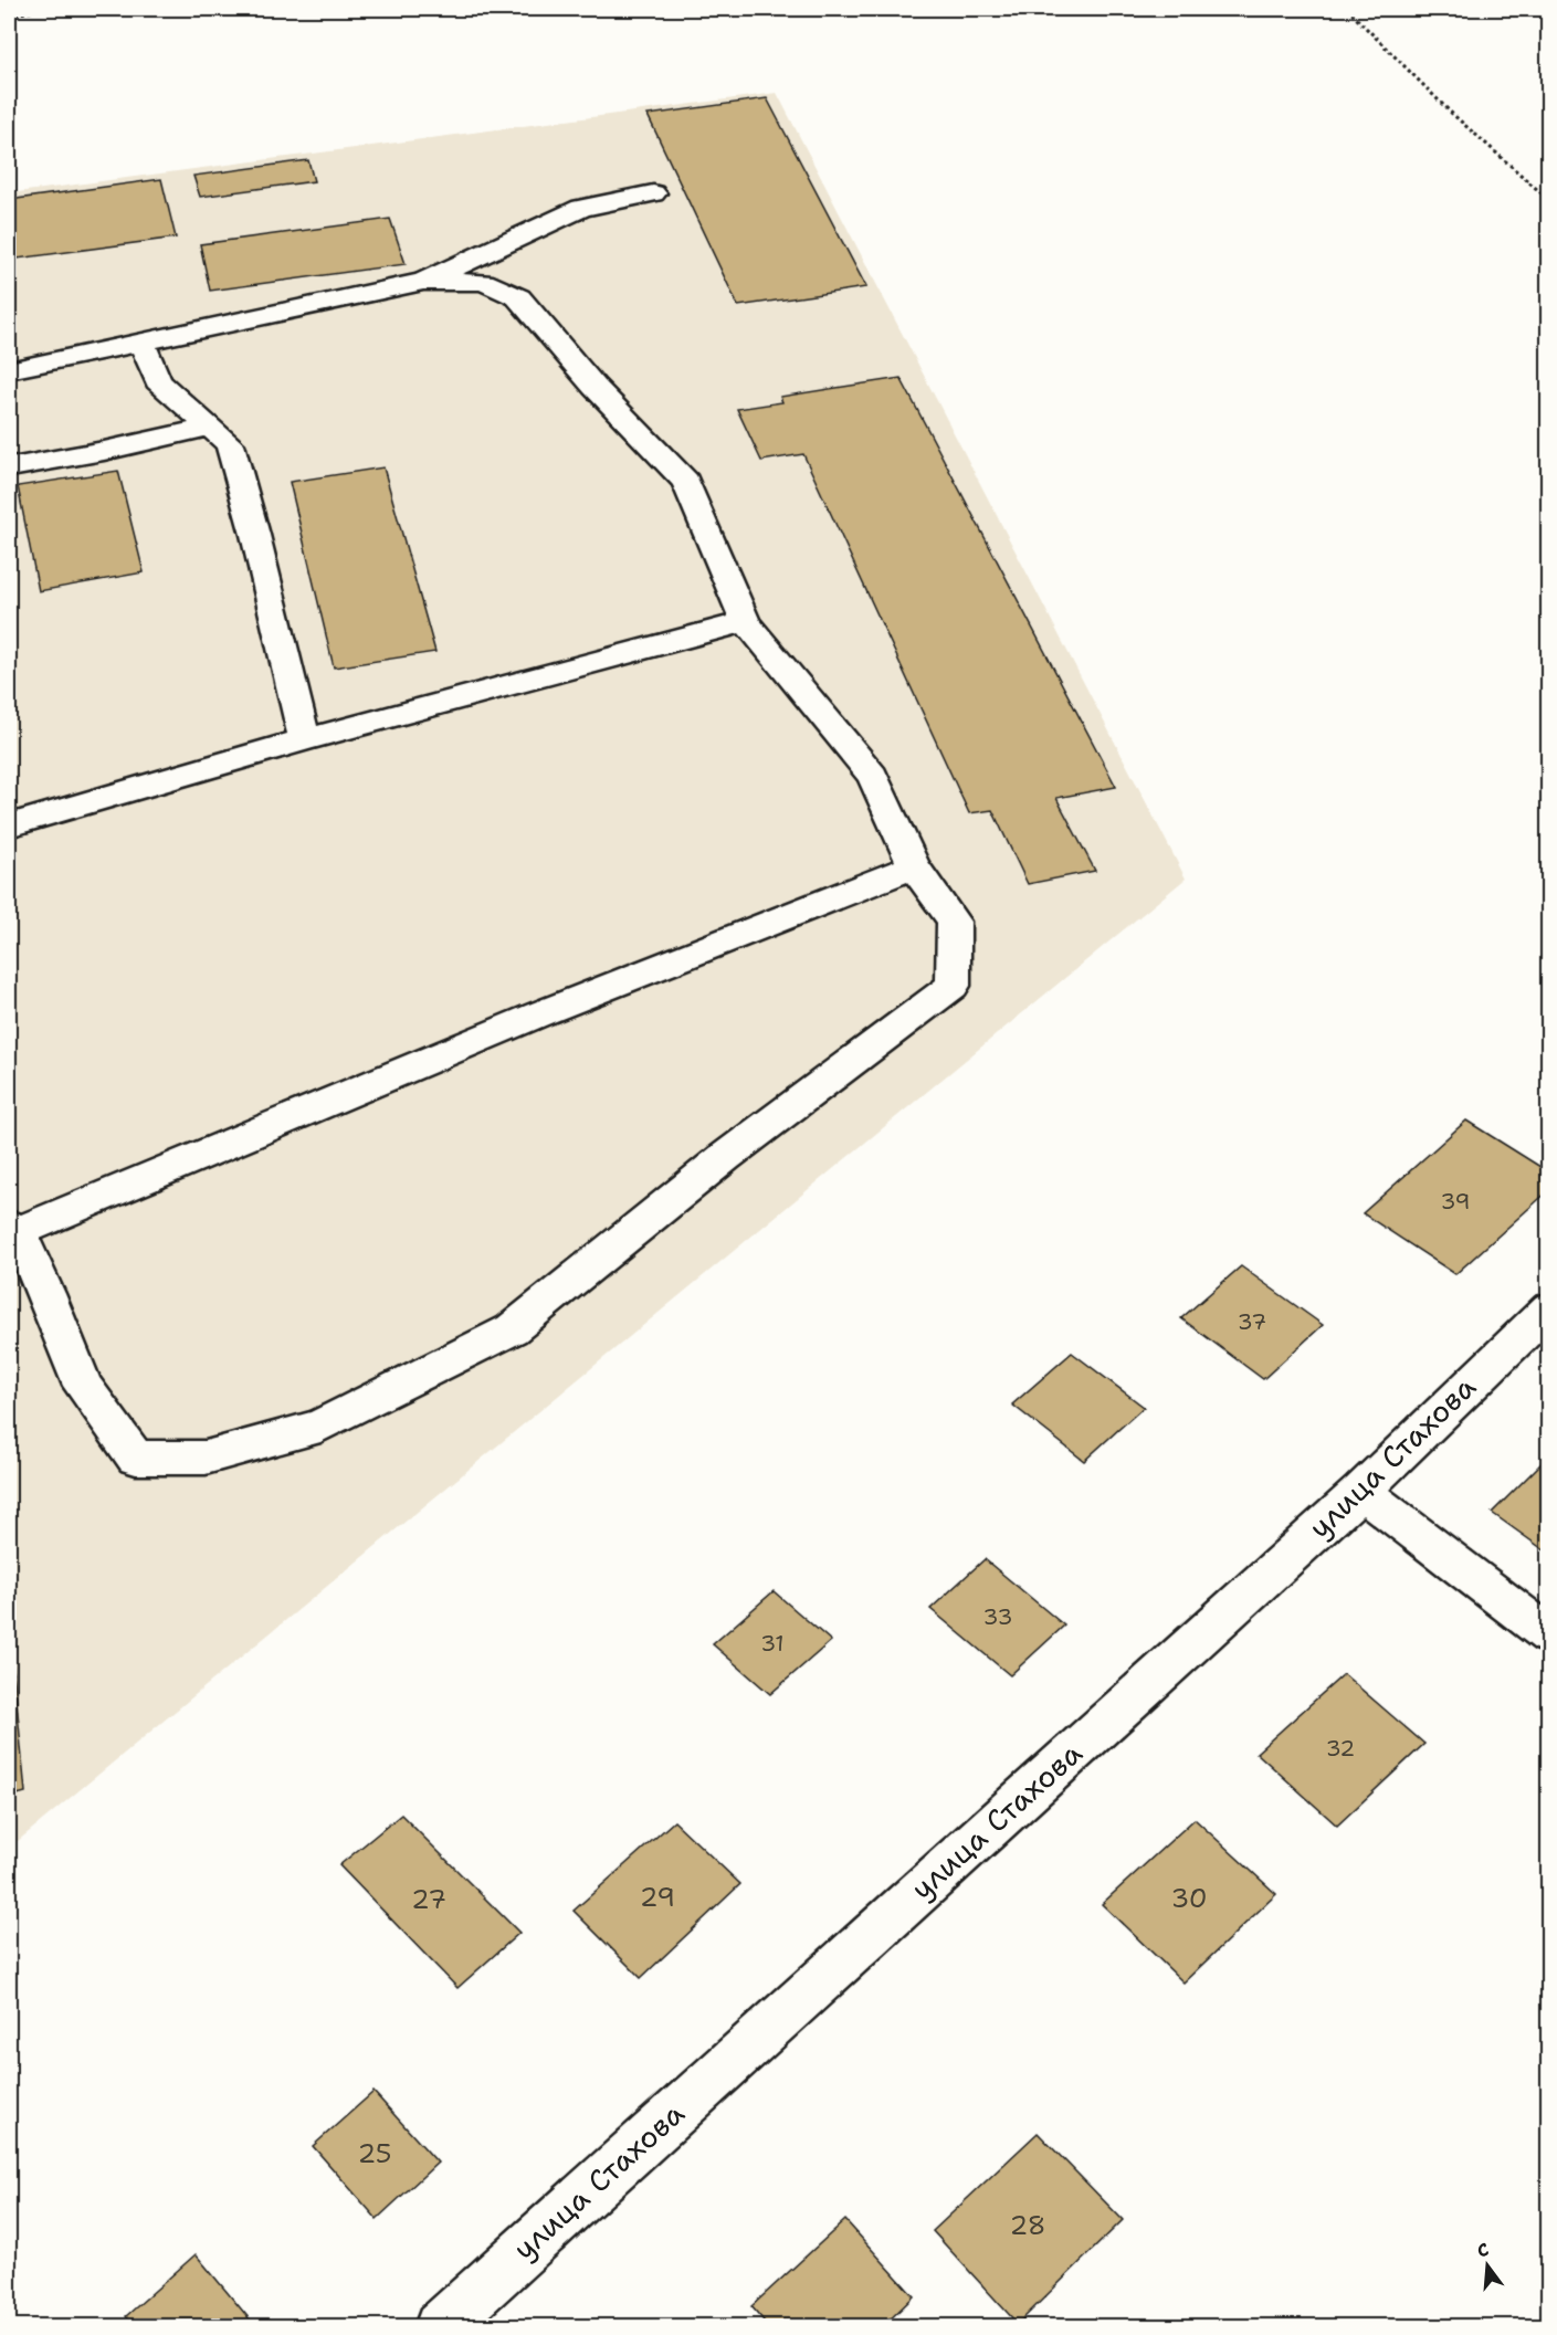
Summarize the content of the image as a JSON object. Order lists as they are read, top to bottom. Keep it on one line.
{"streets":{"street":["улица Стахова"]},"house_numbers":["39","37","33","31","32","29","30","27","25","28"],"north":"top"}
